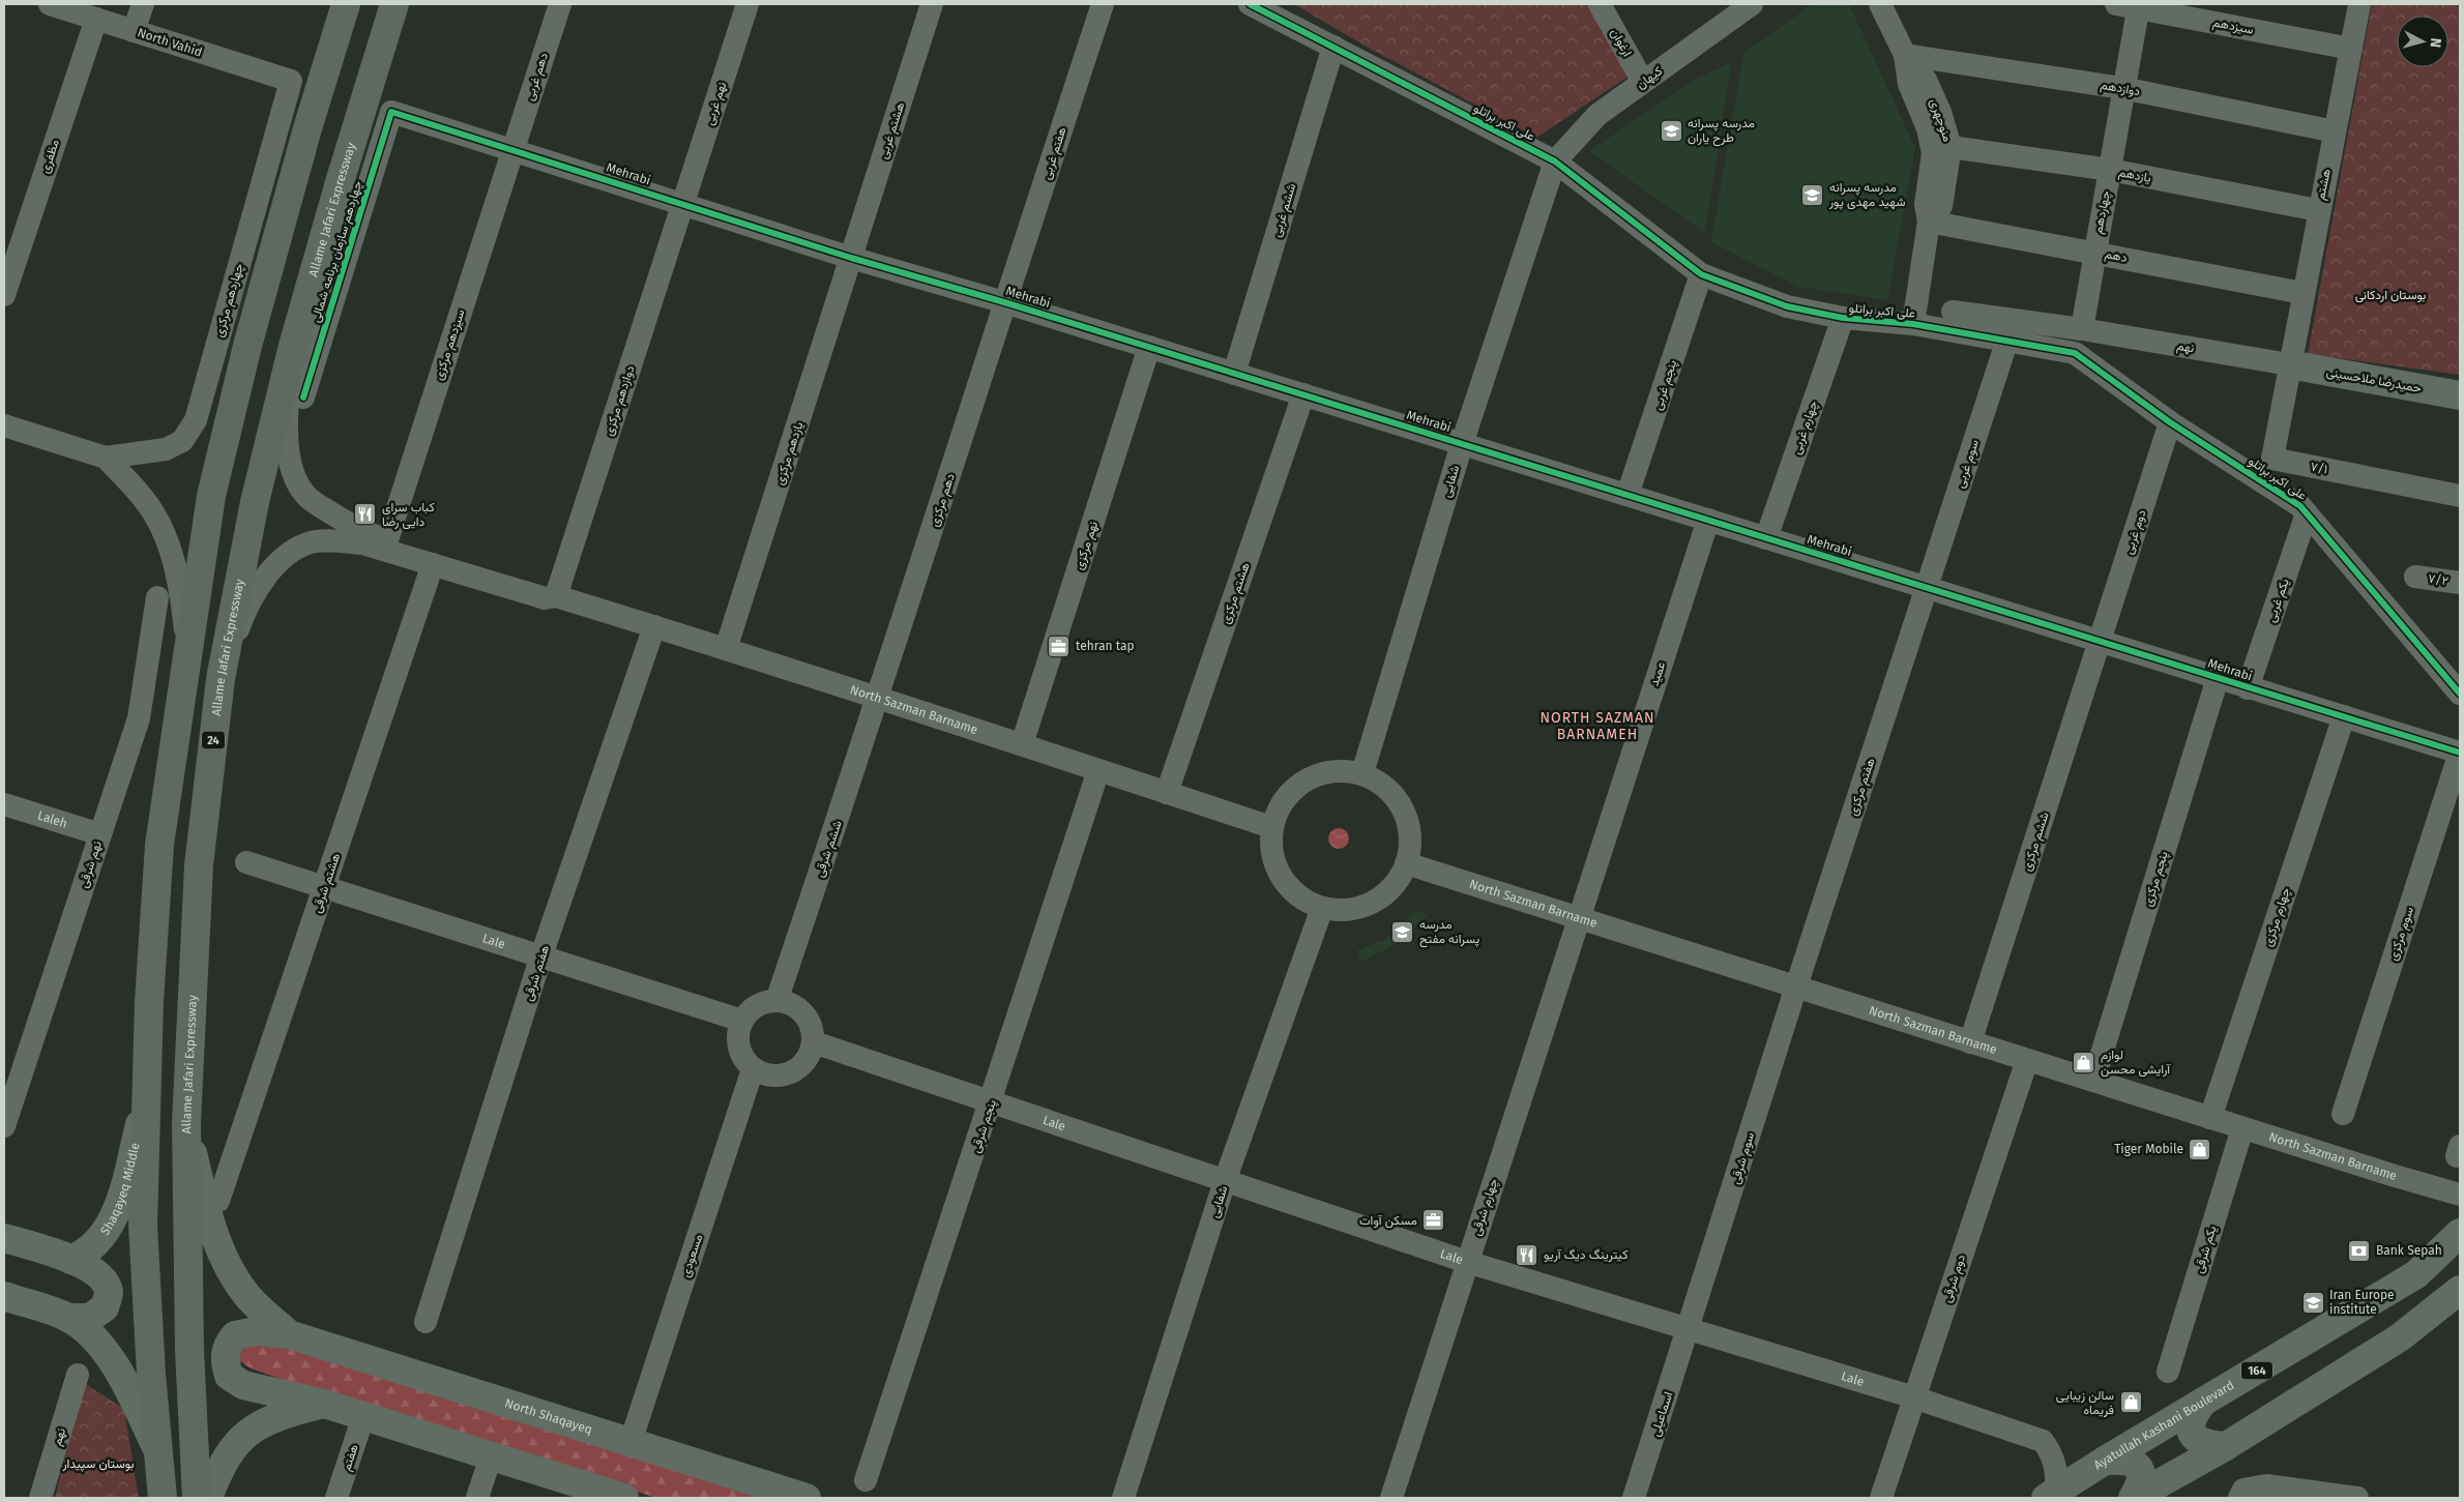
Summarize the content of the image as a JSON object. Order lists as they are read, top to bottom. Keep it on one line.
{"streets":{"highway":["Allame Jafari Expressway","24"],"main road":["حمیدرضا ملاحسینی","Shaqayeq Middle","164","North Shaqayeq","Ayatullah Kashani Boulevard"],"street":["سیزدهم","North Vahid","ارغوان","دهم غربی","کیهان","دوازدهم","نهم غربی","منوچهری","علی اکبر براتلو","هشتم غربی","هفتم غربی","مظفری","Mehrabi","یازدهم","هشتم","ششم غربی","چهاردهم","چهاردهم سازمان برنامه شمالی","دهم","چهاردهم مرکزی","سیزدهم مرکزی","نهم","پنجم غربی","دوازدهم مرکزی","چهارم غربی","یازدهم مرکزی","سوم غربی","۷/۱","شفایی","دهم مرکزی","دوم غربی","نهم مرکزی","۷/۲","هشتم مرکزی","یکم غربی","عمید","North Sazman Barname","هفتم مرکزی","Laleh","ششم مرکزی","ششم شرقی","نهم شرقی","پنجم مرکزی","هشتم شرقی","چهارم مرکزی","سوم مرکزی","Lale","هفتم شرقی","پنجم شرقی","سوم شرقی","چهارم شرقی","یکم شرقی","مسعودی","دوم شرقی","اسماعیلی","هفتم"]},"crossings":[["سیزدهم","هشتم"],["سیزدهم","چهاردهم"],["North Vahid","مظفری"],["North Vahid","چهاردهم مرکزی"],["ارغوان","کیهان"],["دهم غربی","Mehrabi"],["دهم غربی","سیزدهم مرکزی"],["کیهان","علی اکبر براتلو"],["کیهان","شفایی"],["دوازدهم","منوچهری"],["دوازدهم","هشتم"],["دوازدهم","چهاردهم"],["نهم غربی","Mehrabi"],["نهم غربی","دوازدهم مرکزی"],["منوچهری","علی اکبر براتلو"],["منوچهری","یازدهم"],["منوچهری","دهم"],["علی اکبر براتلو","ششم غربی"],["علی اکبر براتلو","پنجم غربی"],["علی اکبر براتلو","چهارم غربی"],["علی اکبر براتلو","سوم غربی"],["علی اکبر براتلو","شفایی"],["علی اکبر براتلو","دوم غربی"],["علی اکبر براتلو","یکم غربی"],["هشتم غربی","Mehrabi"],["هشتم غربی","یازدهم مرکزی"],["هفتم غربی","Mehrabi"],["هفتم غربی","دهم مرکزی"],["Mehrabi","ششم غربی"],["Mehrabi","چهاردهم سازمان برنامه شمالی"],["Mehrabi","سیزدهم مرکزی"],["Mehrabi","پنجم غربی"],["Mehrabi","دوازدهم مرکزی"],["Mehrabi","چهارم غربی"],["Mehrabi","یازدهم مرکزی"],["Mehrabi","سوم غربی"],["Mehrabi","شفایی"],["Mehrabi","دهم مرکزی"],["Mehrabi","دوم غربی"],["Mehrabi","نهم مرکزی"],["Mehrabi","هشتم مرکزی"],["Mehrabi","یکم غربی"],["Mehrabi","عمید"],["Mehrabi","هفتم مرکزی"],["Mehrabi","ششم مرکزی"],["Mehrabi","پنجم مرکزی"],["Mehrabi","چهارم مرکزی"],["Mehrabi","سوم مرکزی"],["یازدهم","هشتم"],["یازدهم","چهاردهم"],["هشتم","دهم"],["هشتم","نهم"],["هشتم","حمیدرضا ملاحسینی"],["هشتم","۷/۱"],["چهاردهم","دهم"],["چهاردهم","نهم"],["نهم","حمیدرضا ملاحسینی"],["نهم","۷/۱"],["حمیدرضا ملاحسینی","۷/۱"],["دوازدهم مرکزی","North Sazman Barname"],["یازدهم مرکزی","North Sazman Barname"],["سوم غربی","هفتم مرکزی"],["شفایی","North Sazman Barname"],["شفایی","Lale"],["دهم مرکزی","North Sazman Barname"],["دهم مرکزی","ششم شرقی"],["دوم غربی","ششم مرکزی"],["نهم مرکزی","North Sazman Barname"],["هشتم مرکزی","North Sazman Barname"],["عمید","North Sazman Barname"],["عمید","چهارم شرقی"],["North Sazman Barname","هفتم مرکزی"],["North Sazman Barname","ششم مرکزی"],["North Sazman Barname","ششم شرقی"],["North Sazman Barname","پنجم مرکزی"],["North Sazman Barname","چهارم مرکزی"],["North Sazman Barname","هفتم شرقی"],["North Sazman Barname","پنجم شرقی"],["North Sazman Barname","سوم شرقی"],["North Sazman Barname","چهارم شرقی"],["North Sazman Barname","یکم شرقی"],["North Sazman Barname","دوم شرقی"],["هفتم مرکزی","سوم شرقی"],["Laleh","نهم شرقی"],["ششم شرقی","Lale"],["ششم شرقی","مسعودی"],["هشتم شرقی","Lale"],["Lale","هفتم شرقی"],["Lale","پنجم شرقی"],["Lale","سوم شرقی"],["Lale","چهارم شرقی"],["Lale","مسعودی"],["Lale","دوم شرقی"],["Lale","اسماعیلی"],["Lale","Ayatullah Kashani Boulevard"],["سوم شرقی","اسماعیلی"],["مسعودی","North Shaqayeq"]],"districts":["NORTH SAZMAN BARNAMEH"],"parks":["بوستان اردکانی","بوستان سپیدار"],"places":{"school or university":["مدرسه پسرانه طرح یاران","مدرسه پسرانه شهید مهدی پور","مدرسه پسرانه مفتح","Iran Europe institute"],"restaurant":["کباب سرای دایی رضا","کیترینگ دیگ آریو"],"office":["tehran tap","مسکن آوات"],"shop":["لوازم آرایشی محسن","Tiger Mobile","سالن زیبایی فریماه"],"bank":["Bank Sepah"]},"north":"right"}
